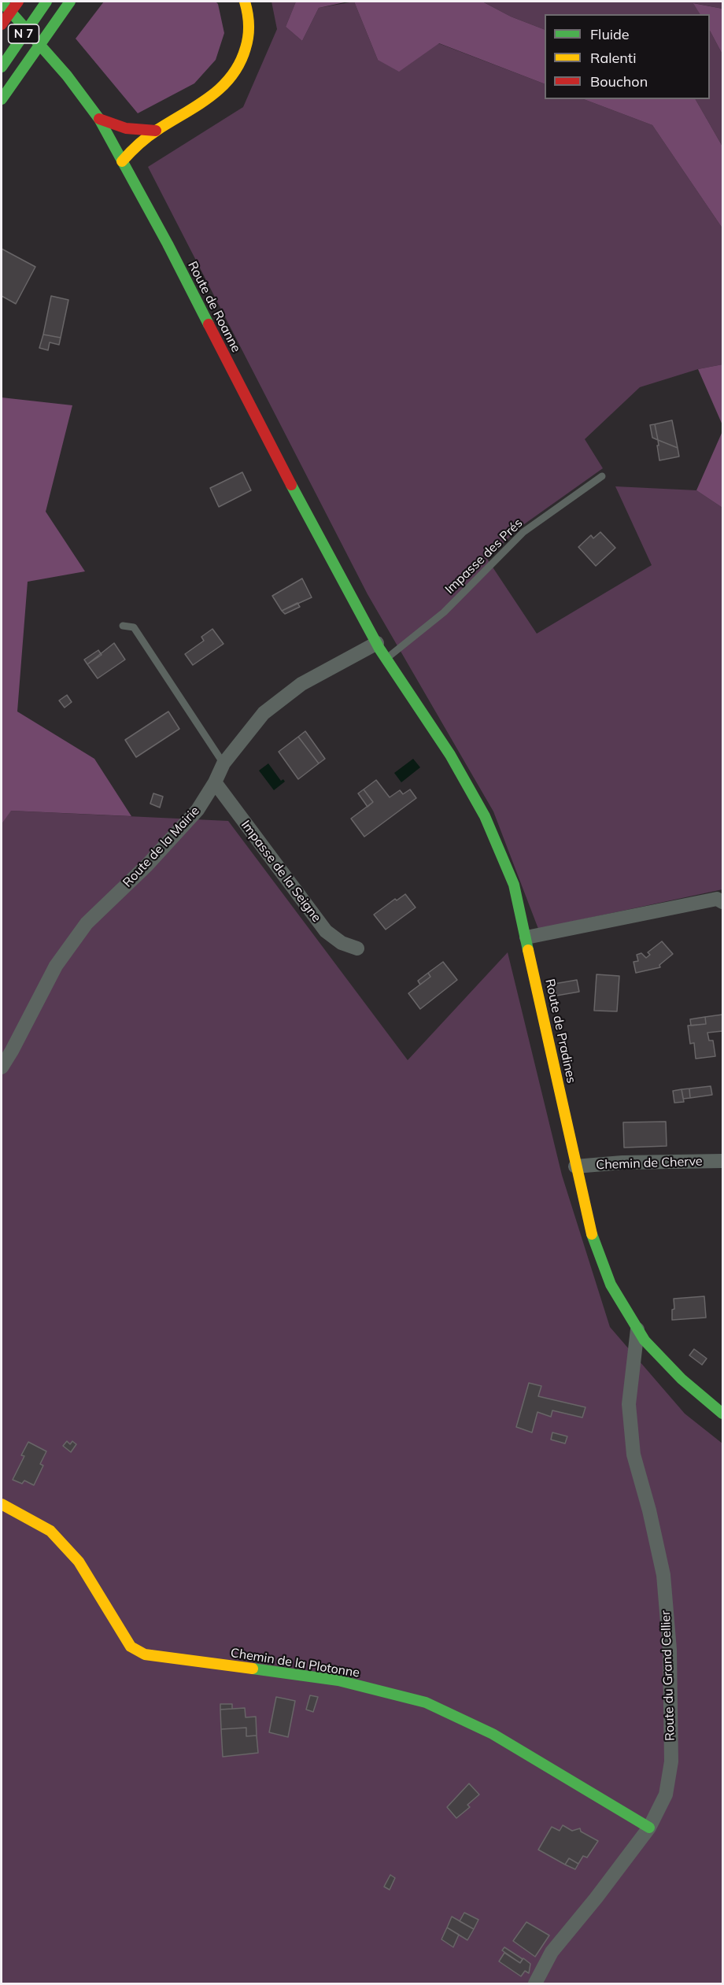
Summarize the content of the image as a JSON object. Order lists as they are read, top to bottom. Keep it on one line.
{"streets":{"main road":["N 7","Route de Roanne","Route de Pradines","Chemin de la Plotonne"],"street":["Route de la Mairie","Impasse de la Seigne","Chemin de Cherve","Route du Grand Cellier"],"lane":["Impasse des Prés"]},"crossings":[["Route de Roanne","Route de la Mairie"],["Route de Roanne","Route de Pradines"],["Impasse des Prés","Route de Pradines"],["Route de la Mairie","Impasse de la Seigne"],["Route de la Mairie","Route de Pradines"],["Route de Pradines","Chemin de Cherve"],["Route de Pradines","Route du Grand Cellier"],["Chemin de la Plotonne","Route du Grand Cellier"]],"legend":["Fluide","Ralenti","Bouchon"]}
